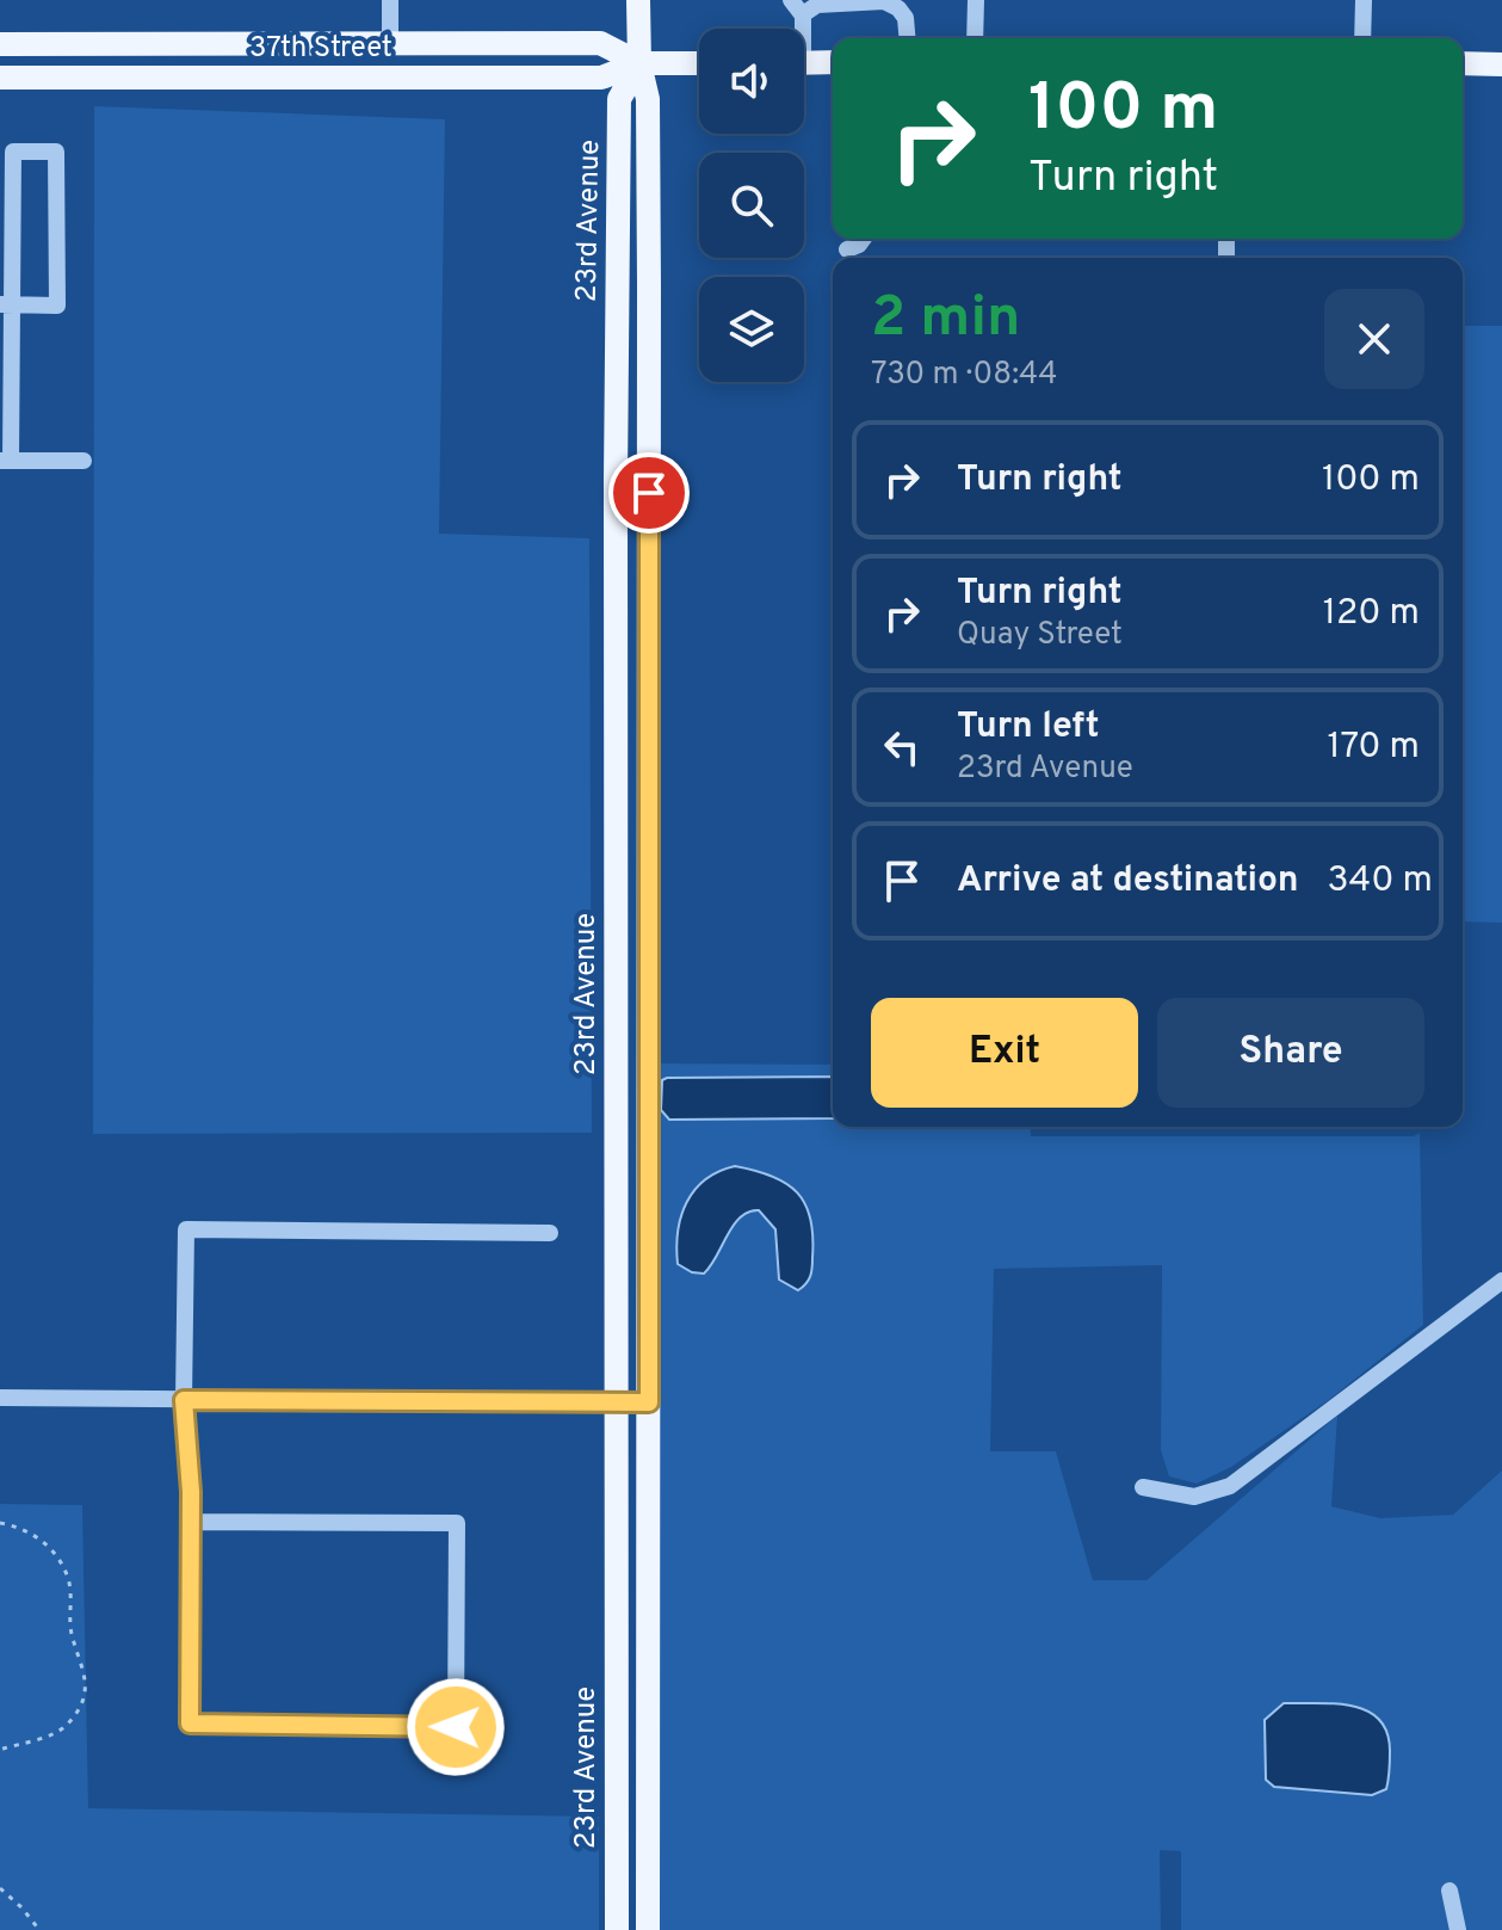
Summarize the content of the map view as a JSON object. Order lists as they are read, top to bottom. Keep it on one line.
{"streets":{"main road":["37th Street","23rd Avenue"]},"crossings":[["37th Street","23rd Avenue"]],"page":{"turn":["100 m","Turn right"],"heading":["2 min","730 m · 08:44"],"list":[{"name":"Turn right","value":"100 m"},{"name":"Turn right","note":"Quay Street","value":"120 m"},{"name":"Turn left","note":"23rd Avenue","value":"170 m"},{"name":"Arrive at destination","value":"340 m"}],"buttons":["Exit","Share"]}}
